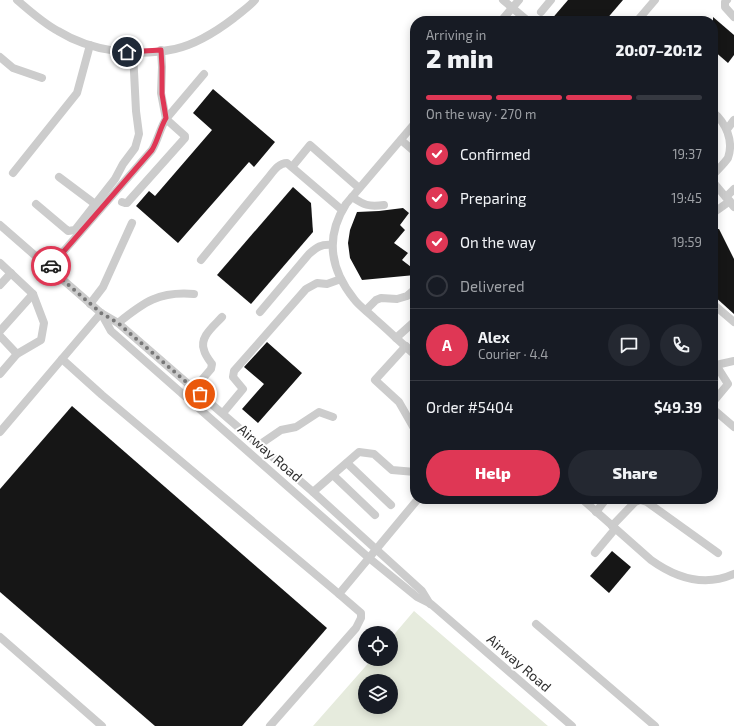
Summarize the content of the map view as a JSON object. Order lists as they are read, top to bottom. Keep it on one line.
{"streets":{"street":["Airway Road"]},"page":{"heading":["2 min","Arriving in","20:07–20:12"],"panel":["Alex","Courier · 4.4","Order #5404","$49.39"],"bar":"On the way · 270 m","list":[["Confirmed","19:37"],["Preparing","19:45"],["On the way","19:59"],"Delivered"],"round":"A","buttons":["Help","Share"]}}
